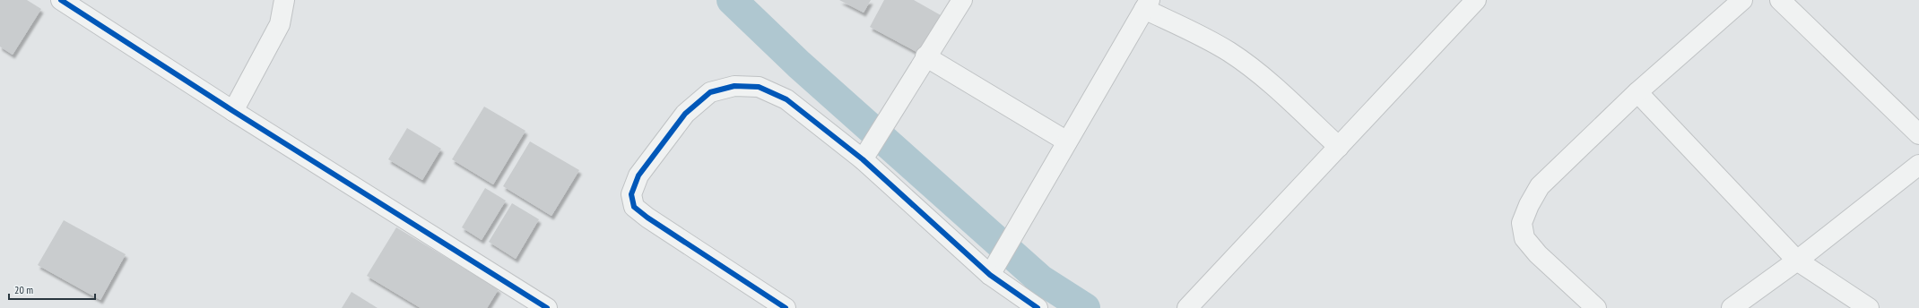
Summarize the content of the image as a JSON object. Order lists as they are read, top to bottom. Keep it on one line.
{"scale_bar":"20 m"}
